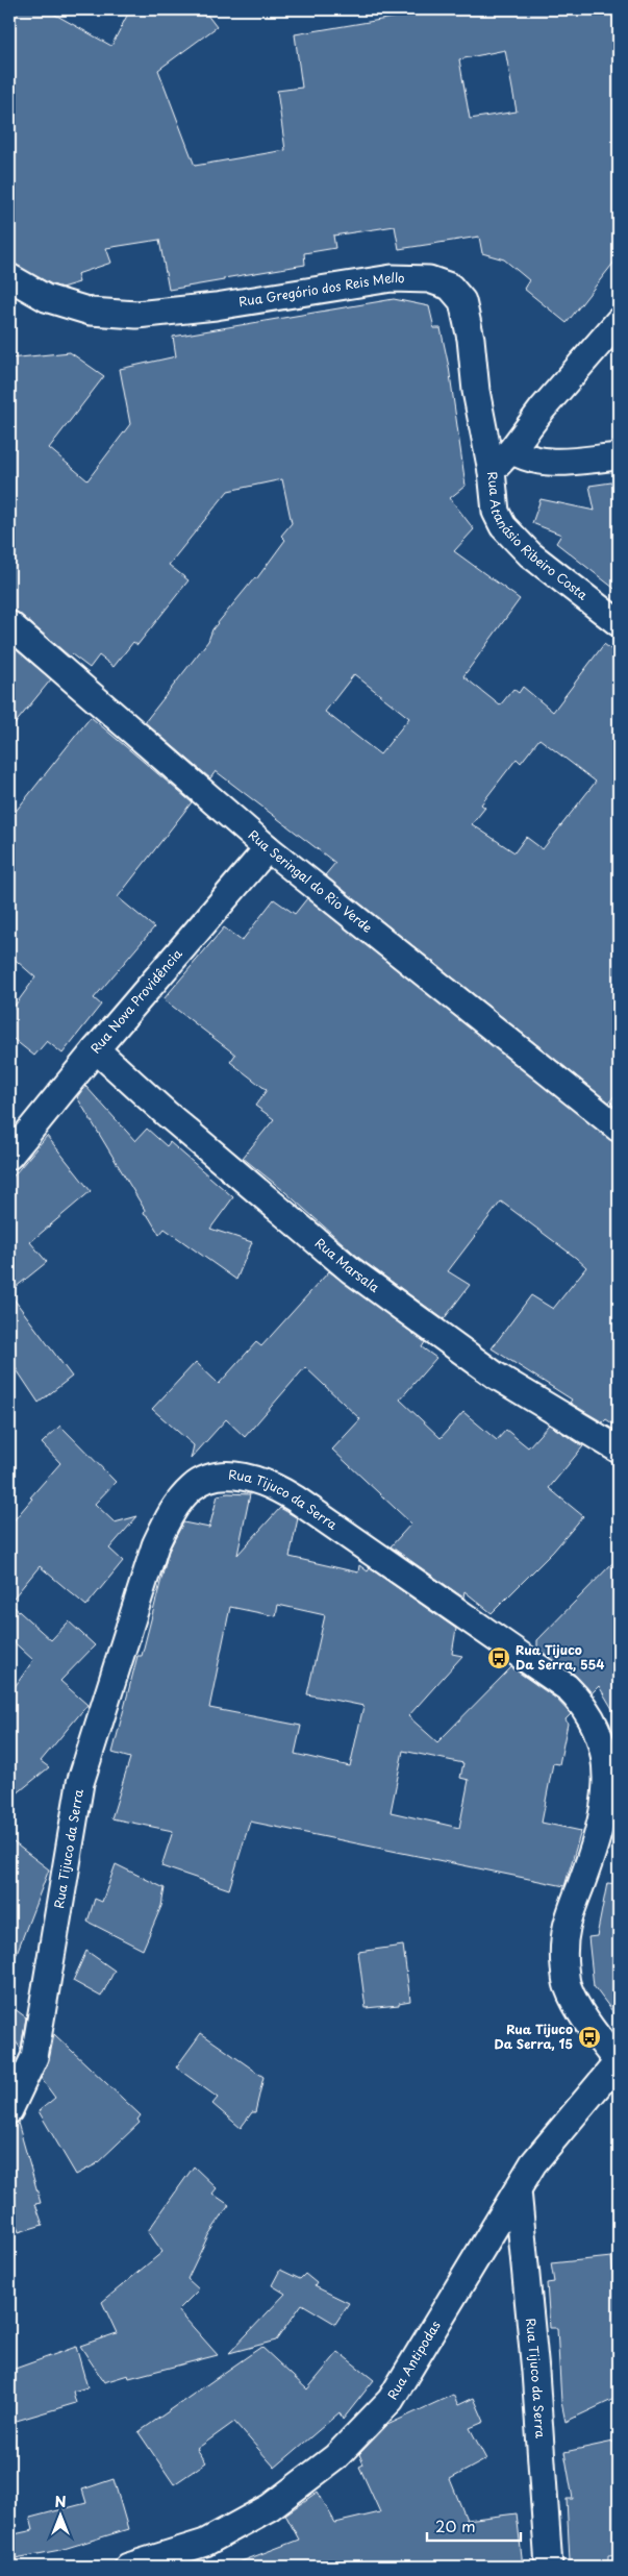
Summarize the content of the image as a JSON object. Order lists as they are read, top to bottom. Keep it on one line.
{"streets":{"street":["Rua Gregório dos Reis Mello","Rua Atanásio Ribeiro Costa","Rua Seringal do Rio Verde","Rua Nova Providência","Rua Marsala","Rua Tijuco da Serra","Rua Antipodas"]},"crossings":[["Rua Gregório dos Reis Mello","Rua Atanásio Ribeiro Costa"],["Rua Seringal do Rio Verde","Rua Nova Providência"],["Rua Nova Providência","Rua Marsala"],["Rua Tijuco da Serra","Rua Antipodas"]],"places":{"bus stop":["Rua Tijuco Da Serra, 554","Rua Tijuco Da Serra, 15"]},"scale_bar":"20 m","north":"top"}
